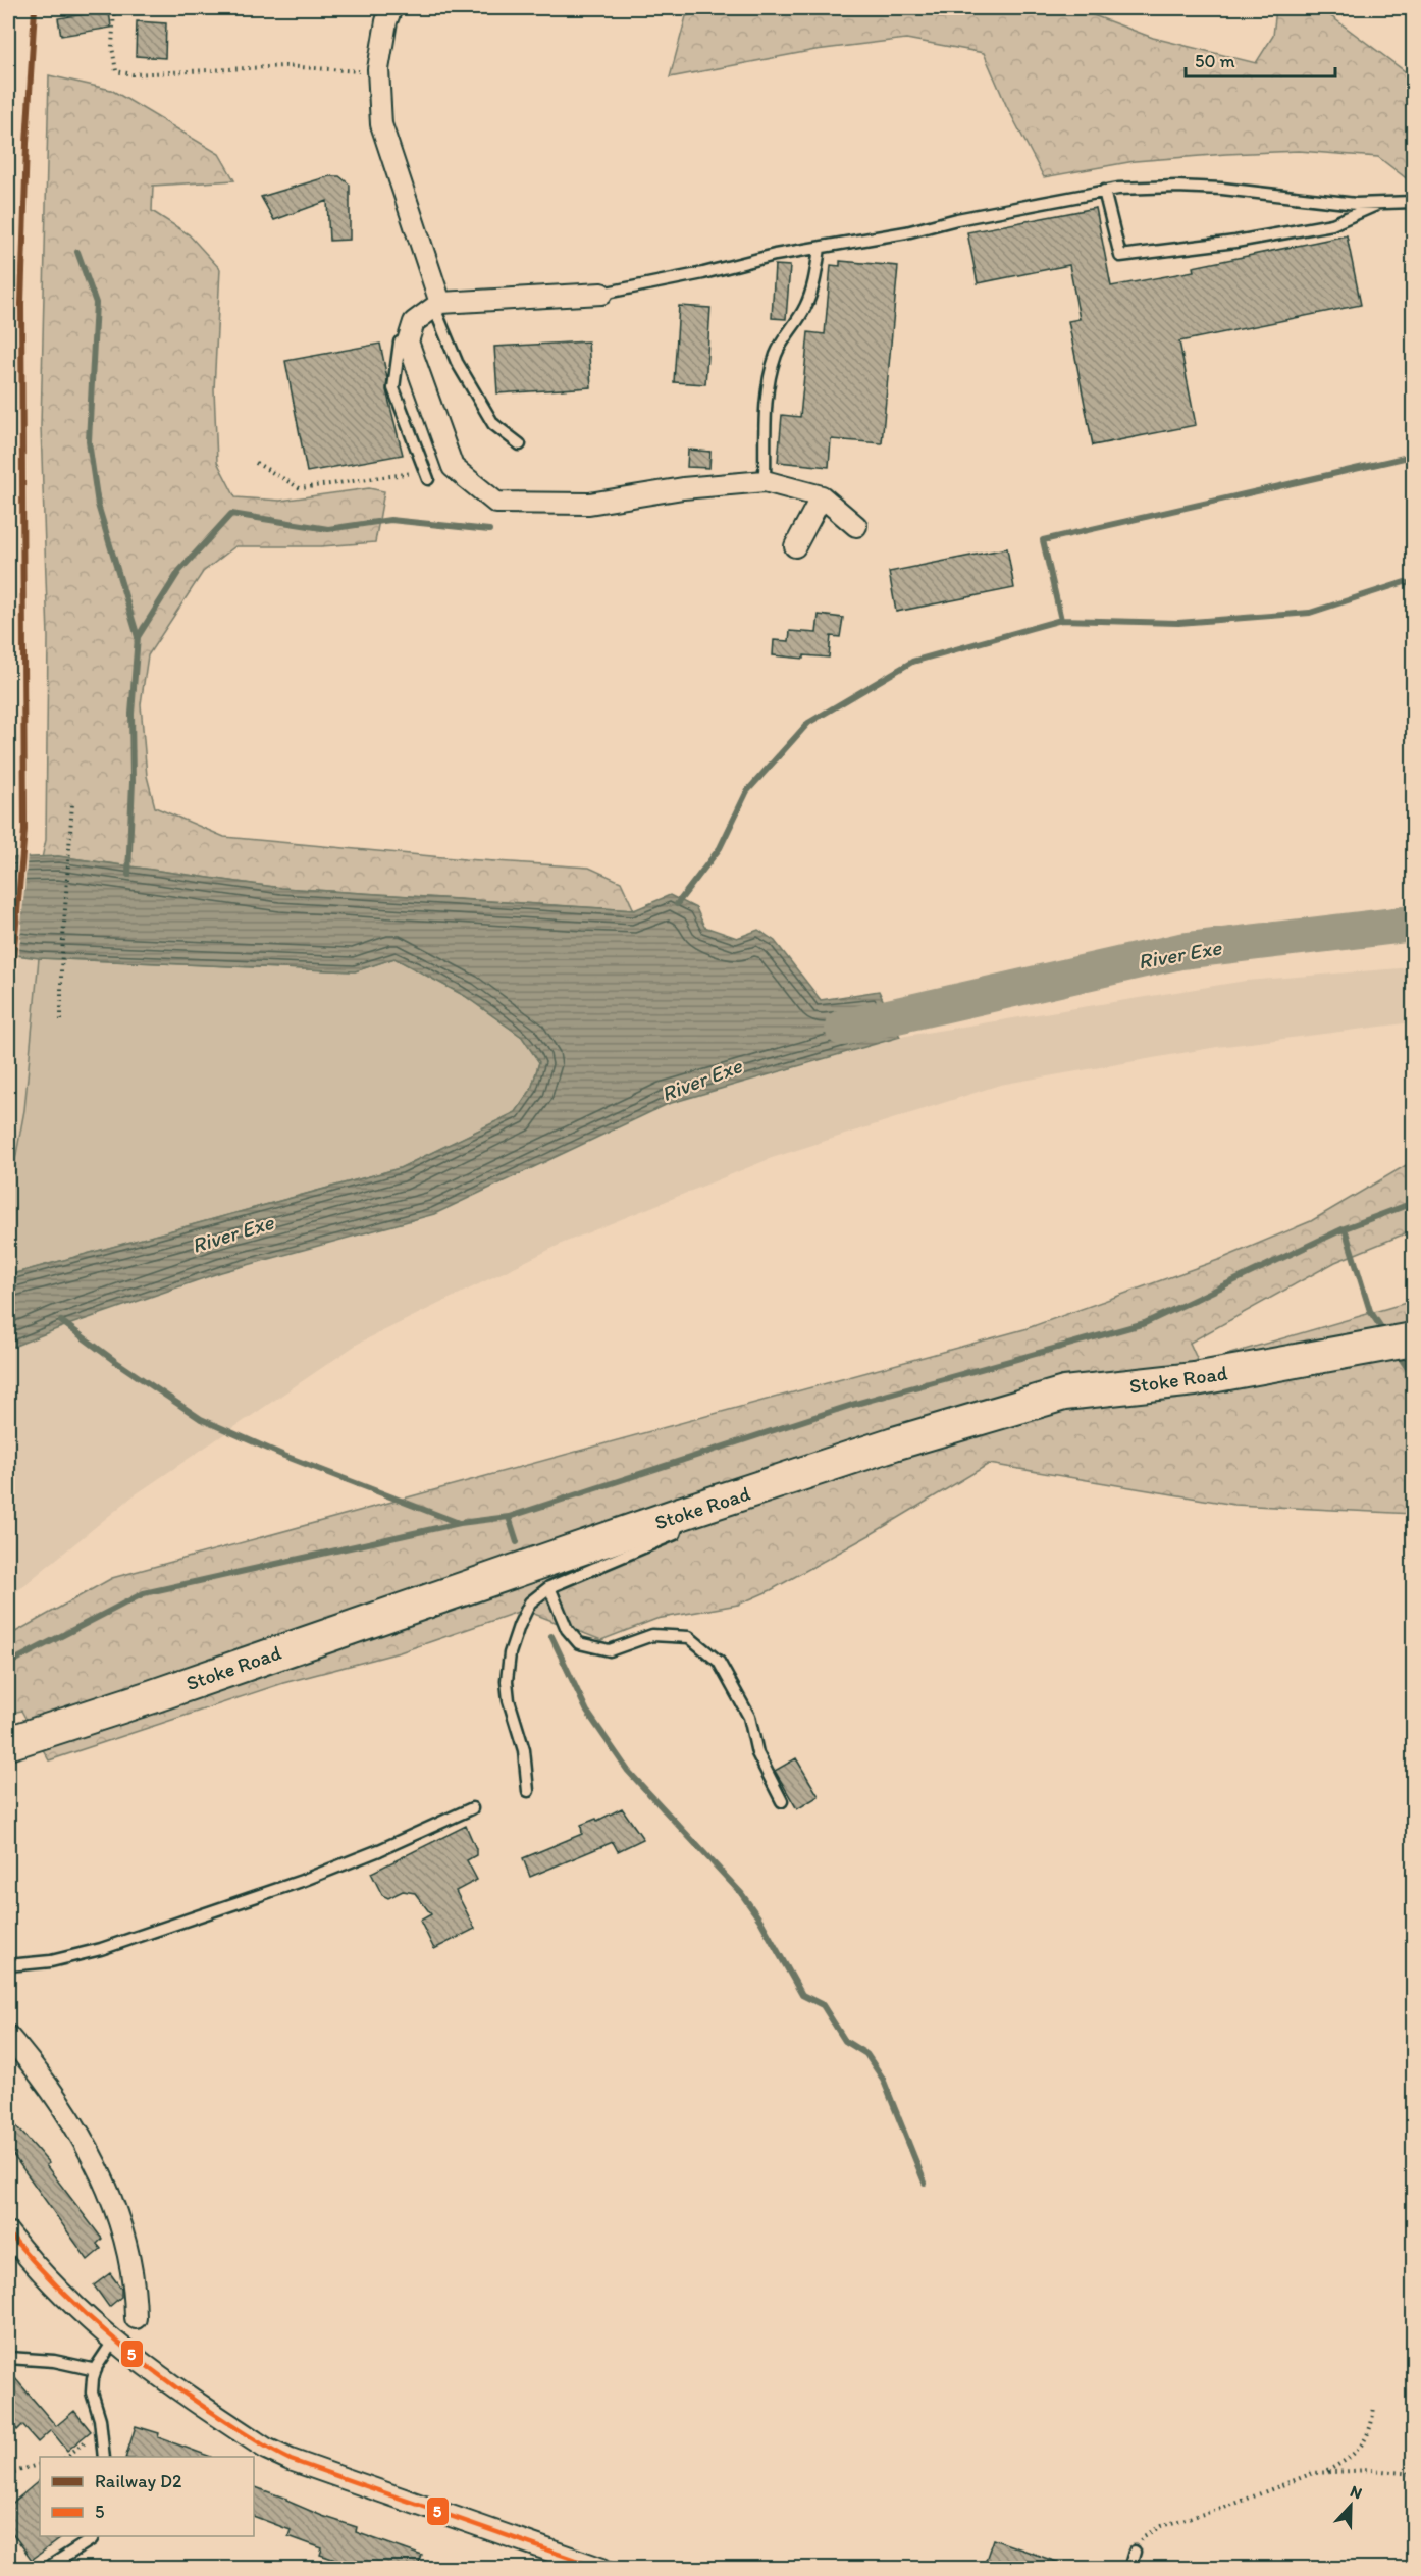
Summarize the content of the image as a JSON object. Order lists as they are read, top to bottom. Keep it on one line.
{"streets":{"main road":["Stoke Road"]},"water":["River Exe"],"lines":["rail line D2","transit line 5"],"legend":["Railway D2","5"],"scale_bar":"50 m","north":"top"}
